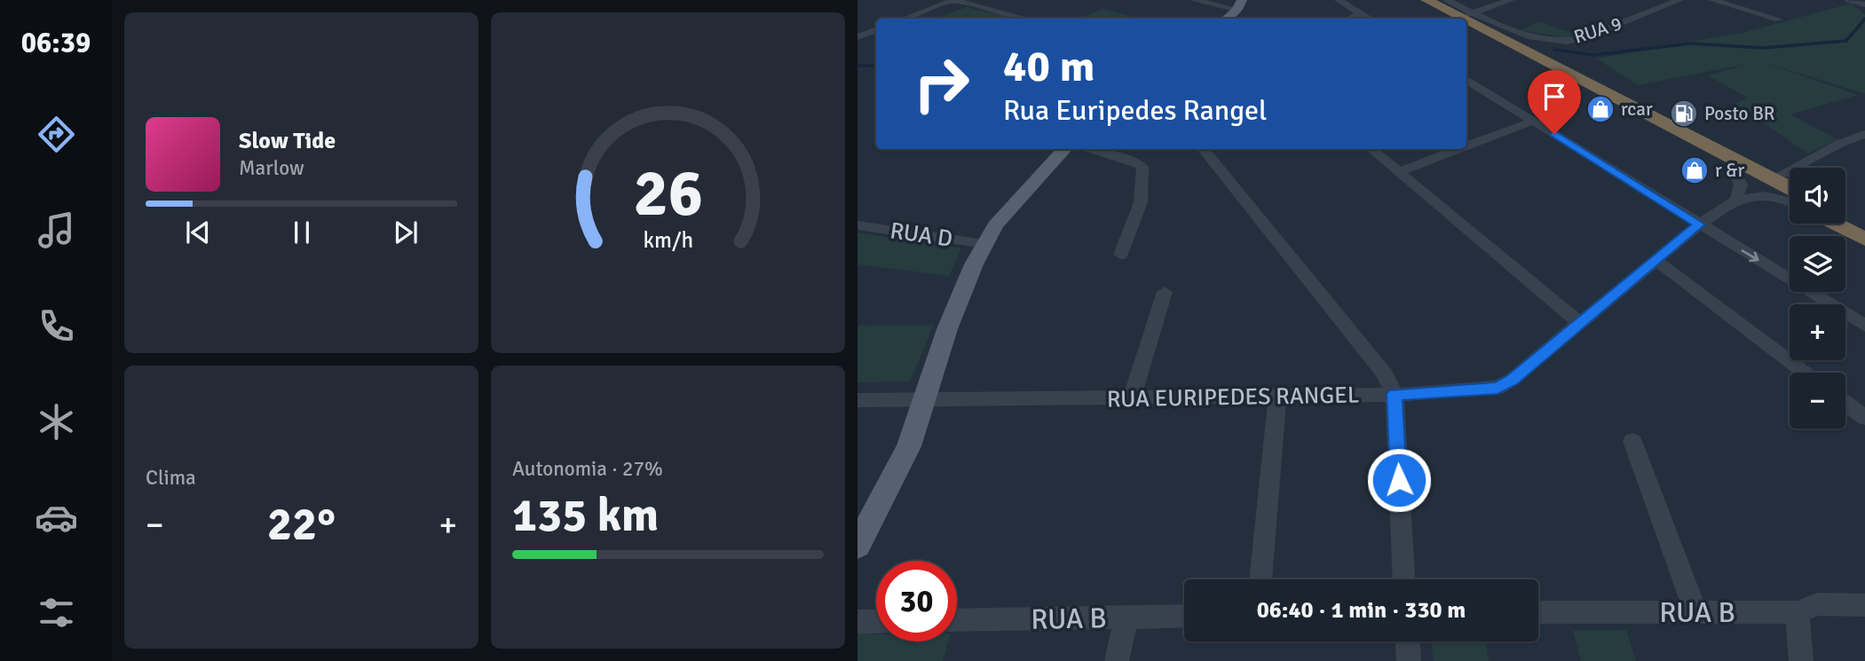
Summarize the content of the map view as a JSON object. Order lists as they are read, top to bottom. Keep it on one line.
{"streets":{"street":["RUA 9","RUA D","RUA EURIPEDES RANGEL","RUA B"]},"places":{"shop":["rcar","r &r"],"fuel station":["Posto BR"]},"page":{"tabs":"06:39","turn":["40 m","Rua Euripedes Rangel"],"song":["Slow Tide","Marlow"],"map_buttons":["+","−"],"tile":["Clima",["Autonomia · 27%","135 km"]],"heat":["−","22°","+"],"limit":"30","trip":"06:40 · 1 min · 330 m","gauge":["26","km/h"]}}
